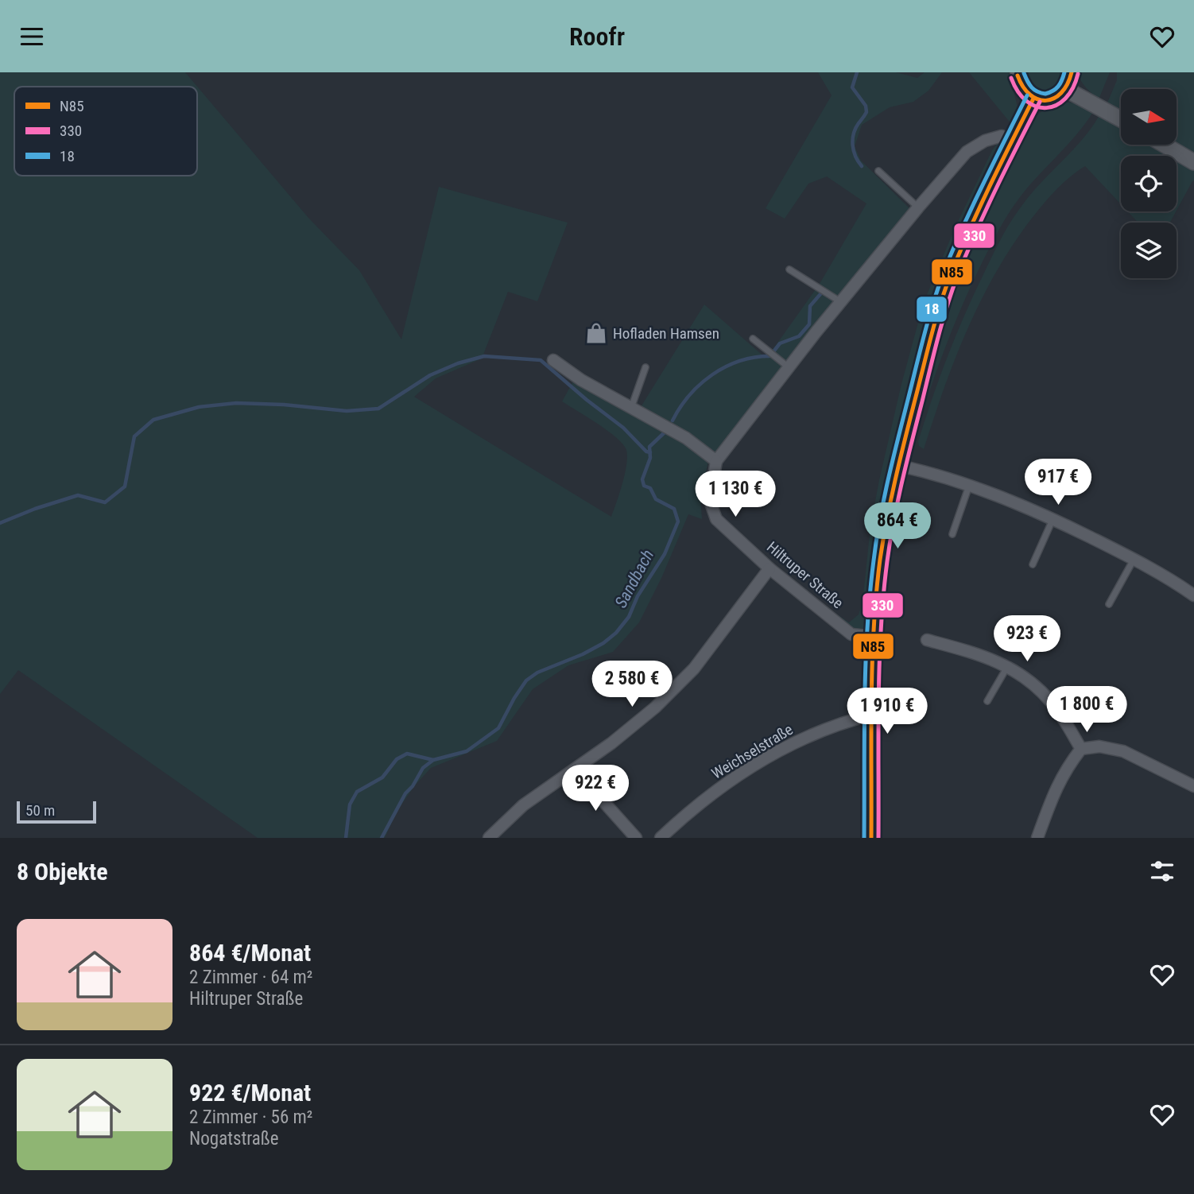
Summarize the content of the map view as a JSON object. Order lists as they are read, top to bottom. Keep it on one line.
{"streets":{"street":["Hiltruper Straße","Weichselstraße"]},"water":["Sandbach"],"places":{"shop":["Hofladen Hamsen"]},"lines":["transit line N85","transit line 18","transit line 330"],"legend":["N85","330","18"],"scale_bar":"50 m","north":"right","page":{"header":"Roofr","price":["917 €","1 130 €","864 €","923 €","2 580 €","1 800 €","1 910 €","922 €"],"scale":"50 m","heading":"8 Objekte","list":[{"name":"864 €/Monat","note":"2 Zimmer · 64 m² · Hiltruper Straße"},{"name":"922 €/Monat","note":"2 Zimmer · 56 m² · Nogatstraße"}]}}
